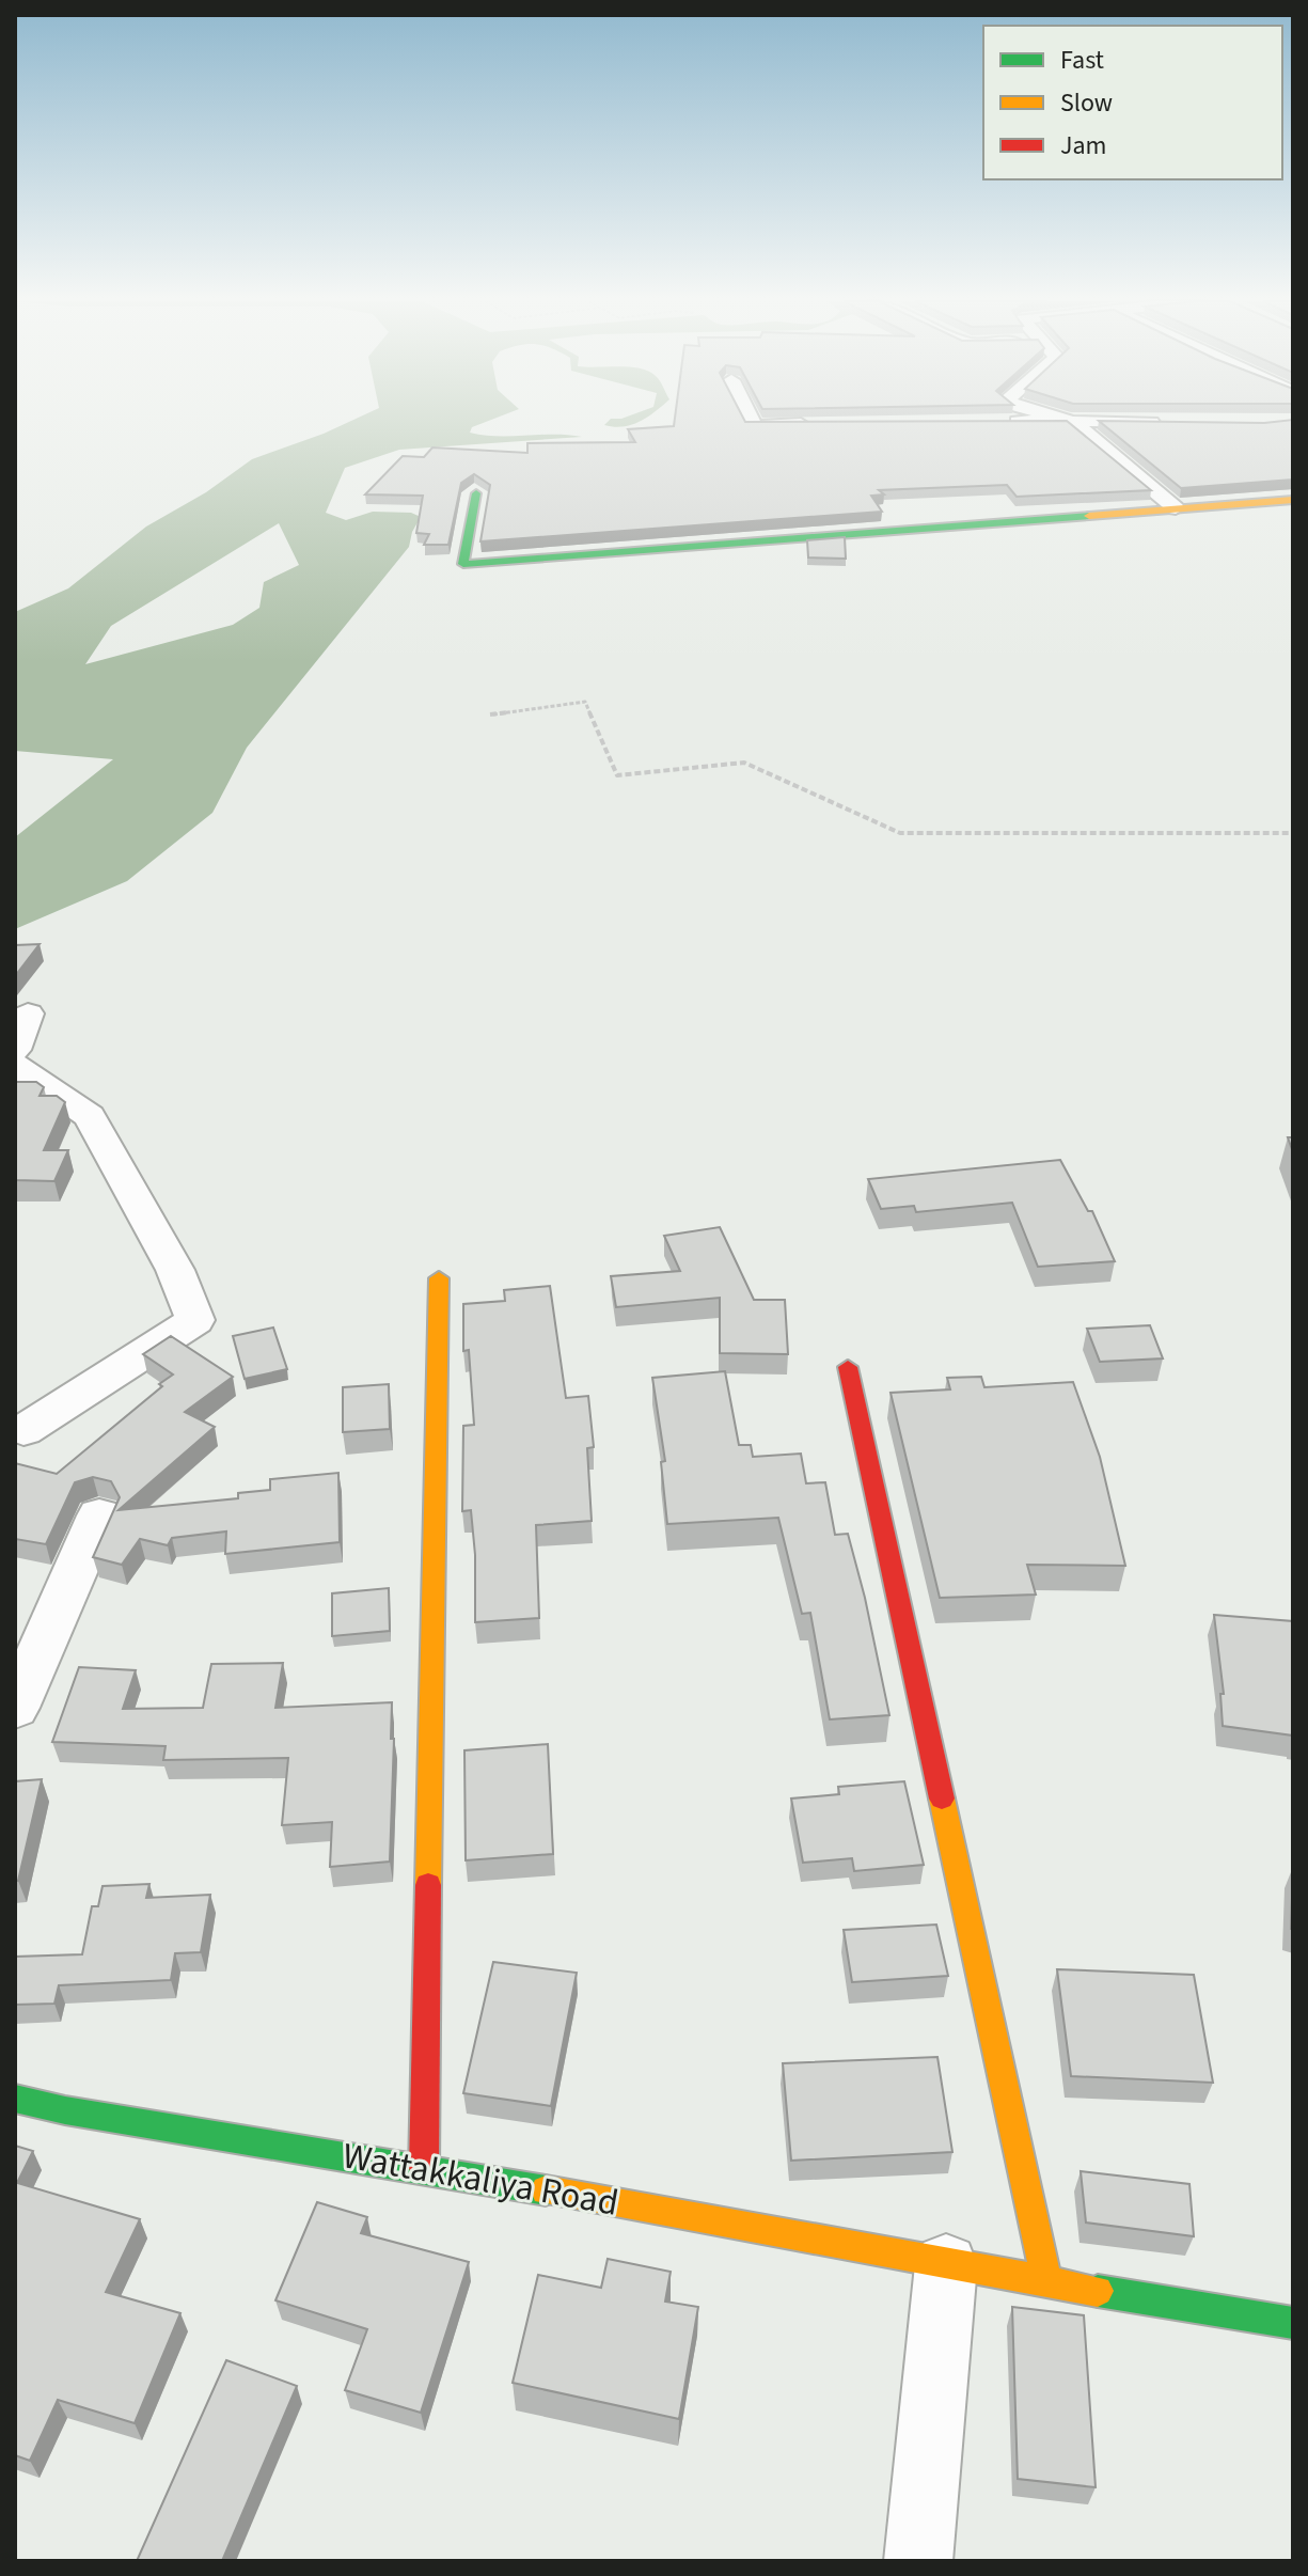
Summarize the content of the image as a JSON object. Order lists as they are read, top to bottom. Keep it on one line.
{"streets":{"street":["Wattakkaliya Road"]},"legend":["Fast","Slow","Jam"]}
